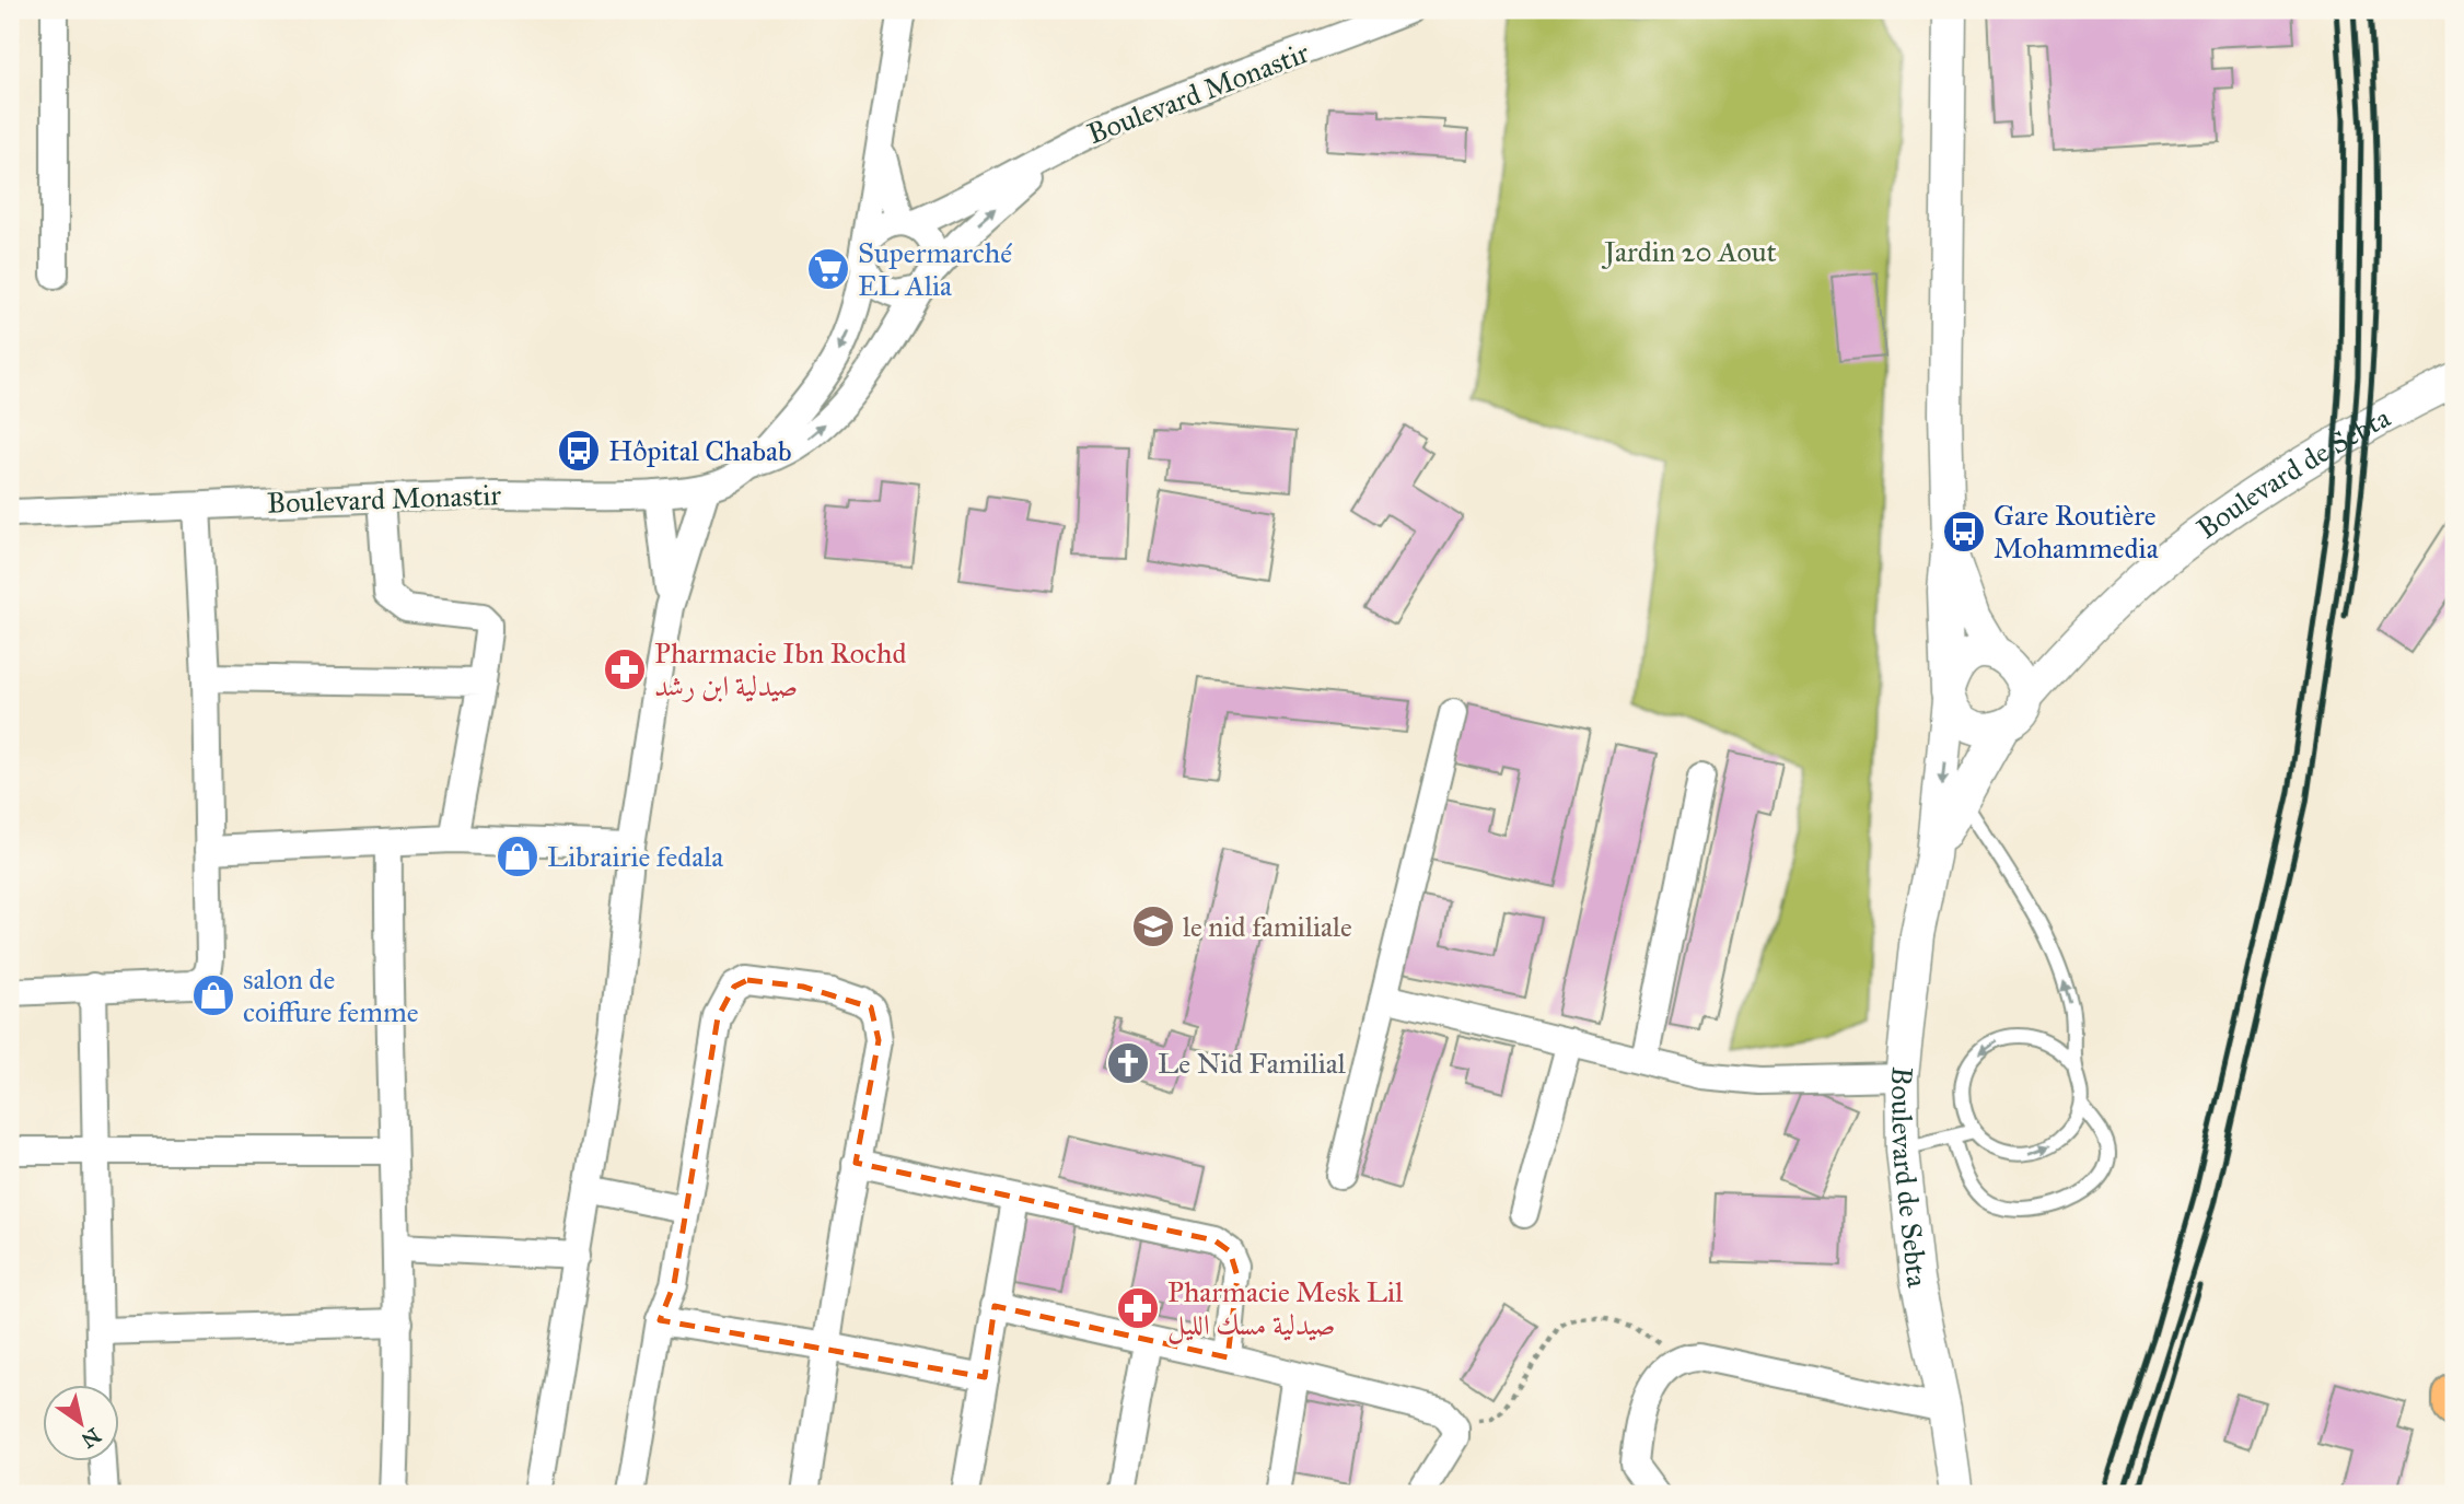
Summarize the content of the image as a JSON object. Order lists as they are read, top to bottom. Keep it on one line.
{"streets":{"street":["Boulevard Monastir","Boulevard de Sebta"]},"parks":["Jardin 20 Aout"],"places":{"supermarket":["Supermarché EL Alia"],"bus stop":["Hôpital Chabab","Gare Routière Mohammedia"],"pharmacy":["Pharmacie Ibn Rochd صيدلية ابن رشد","Pharmacie Mesk Lil صيدلية مسك الليل"],"shop":["Librairie fedala","salon de coiffure femme"],"school or university":["le nid familiale"],"church":["Le Nid Familial"]},"north":"bottom right"}
